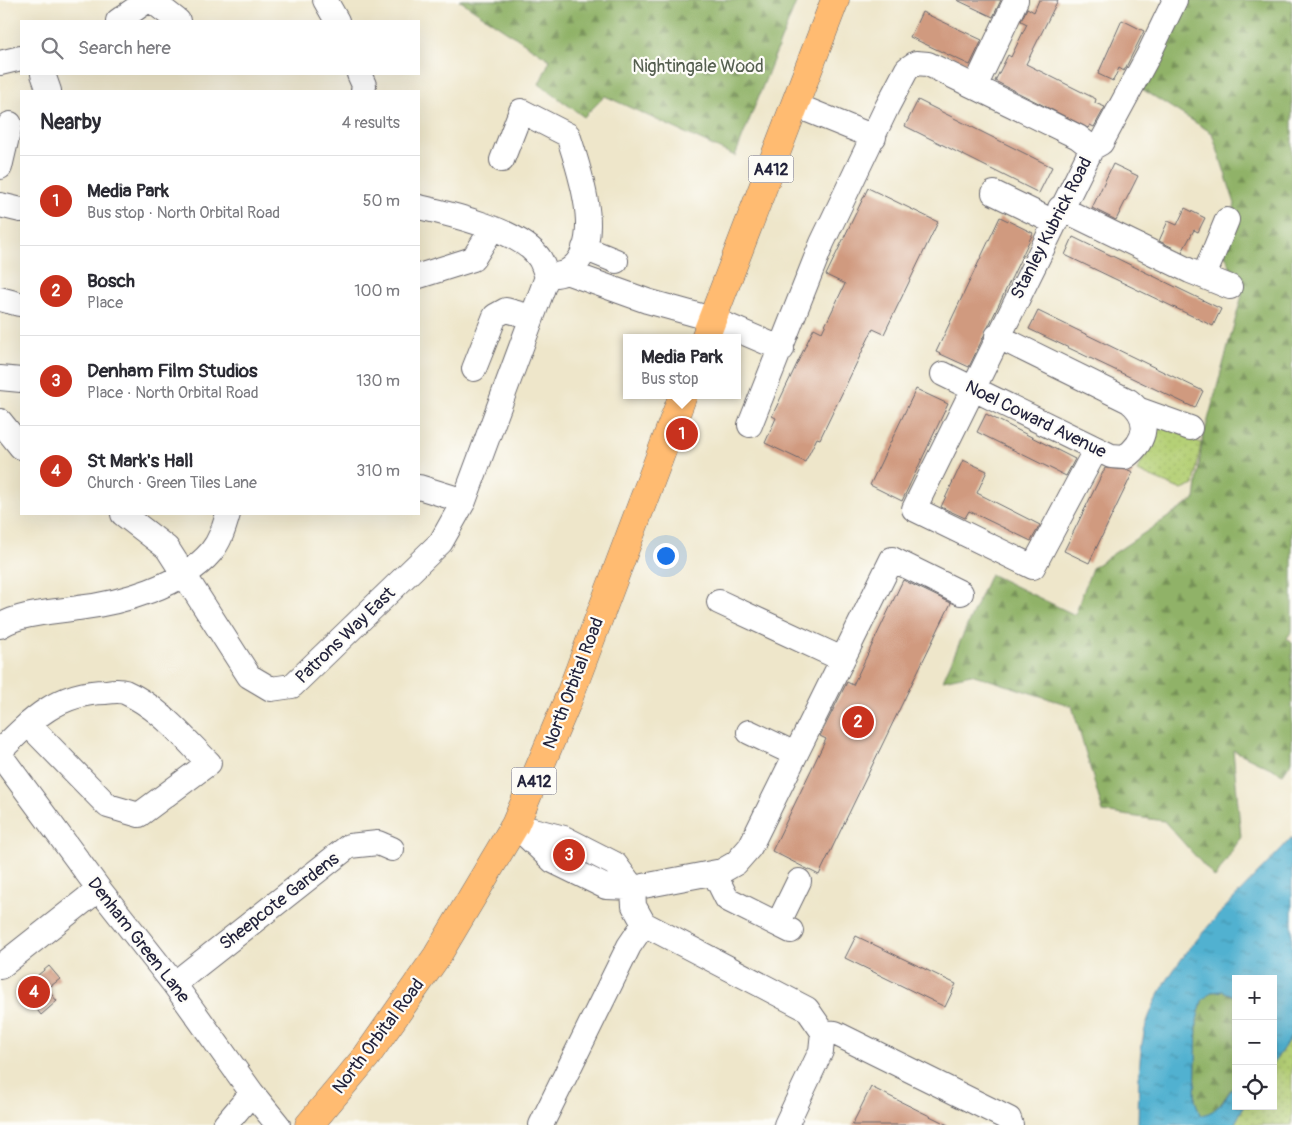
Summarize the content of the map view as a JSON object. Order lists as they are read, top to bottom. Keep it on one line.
{"streets":{"main road":["A412","North Orbital Road"],"street":["Stanley Kubrick Road","Noel Coward Avenue","Patrons Way East","Sheepcote Gardens","Denham Green Lane"]},"crossings":[["Stanley Kubrick Road","Noel Coward Avenue"],["Sheepcote Gardens","Denham Green Lane"]],"parks":["Nightingale Wood"],"page":{"search":"Search here","heading":["Nearby","4 results"],"list":[{"mark":"1","name":"Media Park","note":"Bus stop · North Orbital Road","value":"50 m"},{"mark":"2","name":"Bosch","note":"Place","value":"100 m"},{"mark":"3","name":"Denham Film Studios","note":"Place · North Orbital Road","value":"130 m"},{"mark":"4","name":"St Mark's Hall","note":"Church · Green Tiles Lane","value":"310 m"}],"popup":["Media Park","Bus stop"],"pins":["1","2","3","4"],"map_buttons":["+","−"]}}
